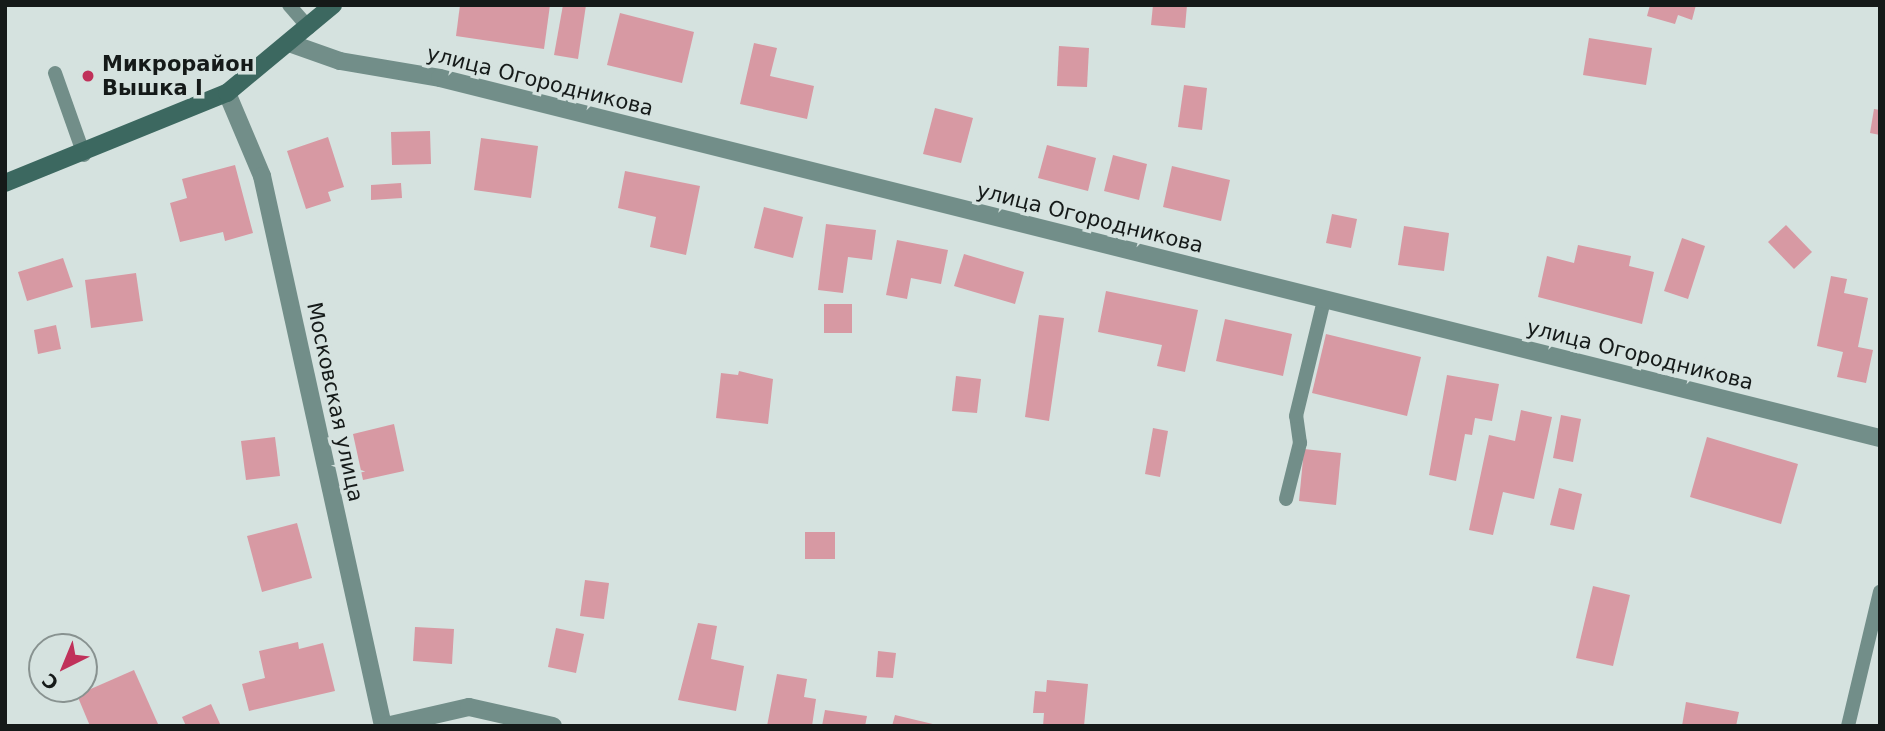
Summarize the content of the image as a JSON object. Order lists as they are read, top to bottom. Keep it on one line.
{"streets":{"street":["улица Огородникова","Московская улица"]},"places":["Микрорайон Вышка I"],"north":"bottom left"}
